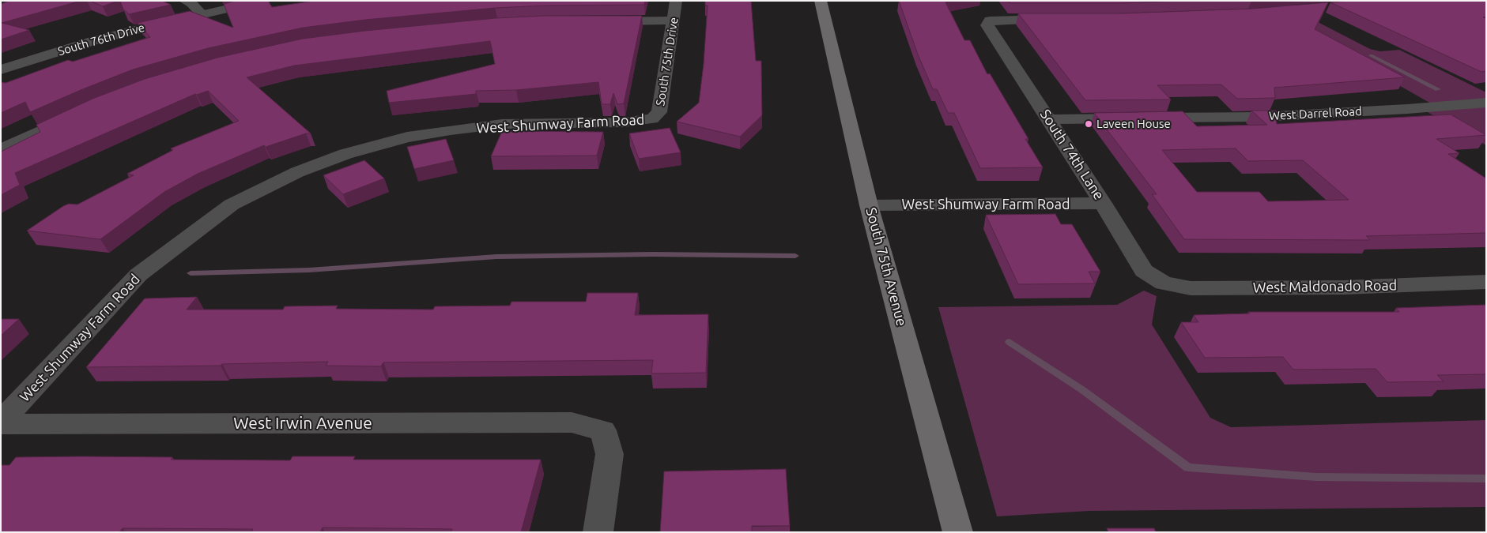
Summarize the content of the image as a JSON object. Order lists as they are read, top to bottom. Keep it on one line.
{"streets":{"main road":["South 75th Avenue"],"street":["South 76th Drive","South 75th Drive","West Darrel Road","West Shumway Farm Road","South 74th Lane","West Maldonado Road","West Irwin Avenue"]},"crossings":[["South 75th Drive","West Shumway Farm Road"],["West Darrel Road","South 74th Lane"],["West Shumway Farm Road","South 74th Lane"],["West Shumway Farm Road","South 75th Avenue"],["West Shumway Farm Road","West Irwin Avenue"],["South 74th Lane","West Maldonado Road"]],"places":["Laveen House"]}
